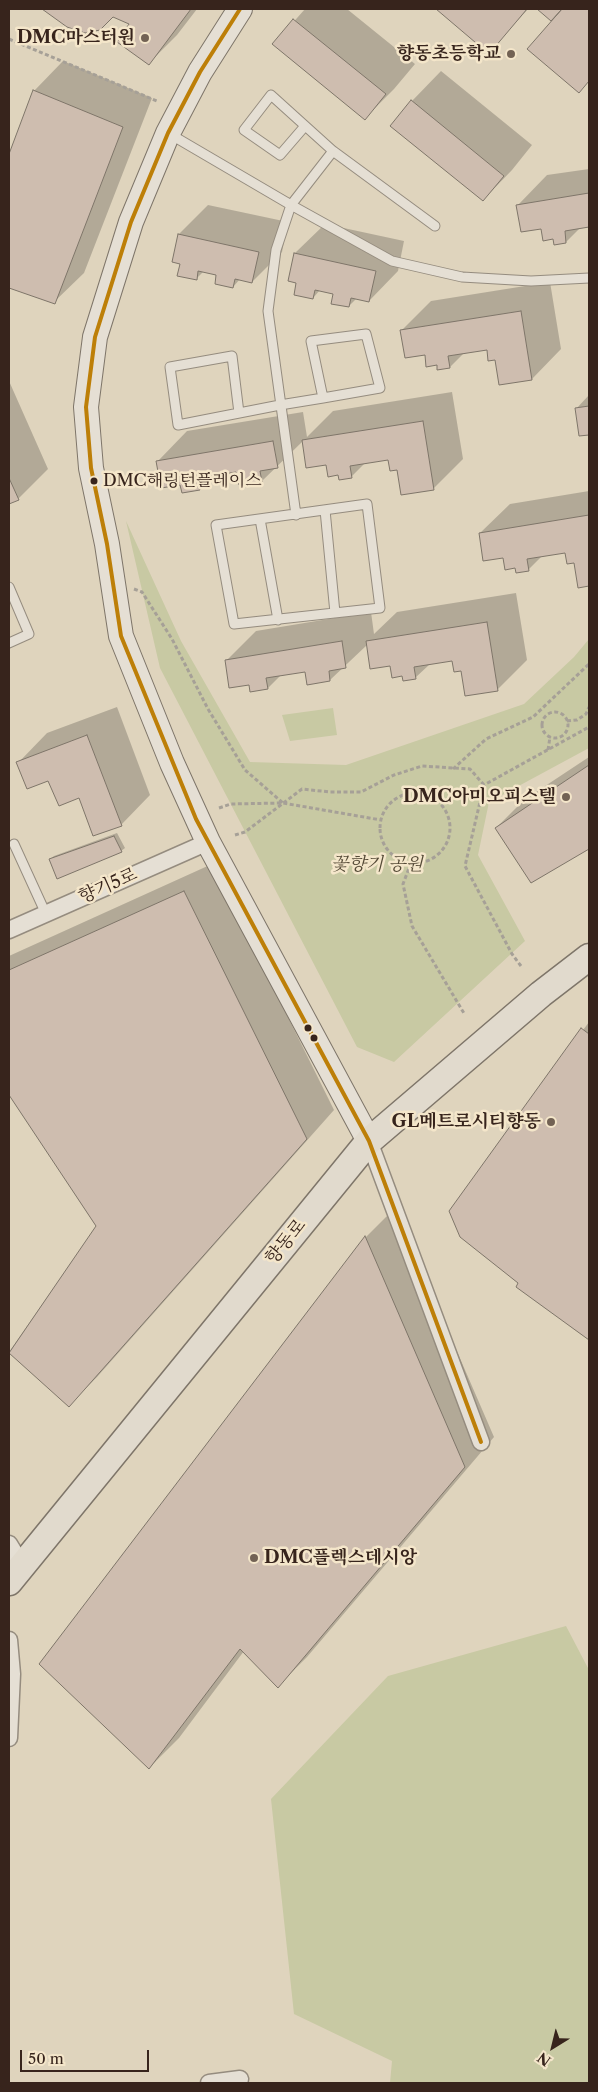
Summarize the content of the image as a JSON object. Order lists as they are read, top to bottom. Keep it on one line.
{"streets":{"main road":["향동로"],"street":["향기5로"]},"parks":["꽃향기 공원"],"places":["DMC마스터원","향동초등학교","DMC해링턴플레이스","DMC아미오피스텔","GL메트로시티향동","DMC플렉스데시앙"],"scale_bar":"50 m","north":"bottom left"}
